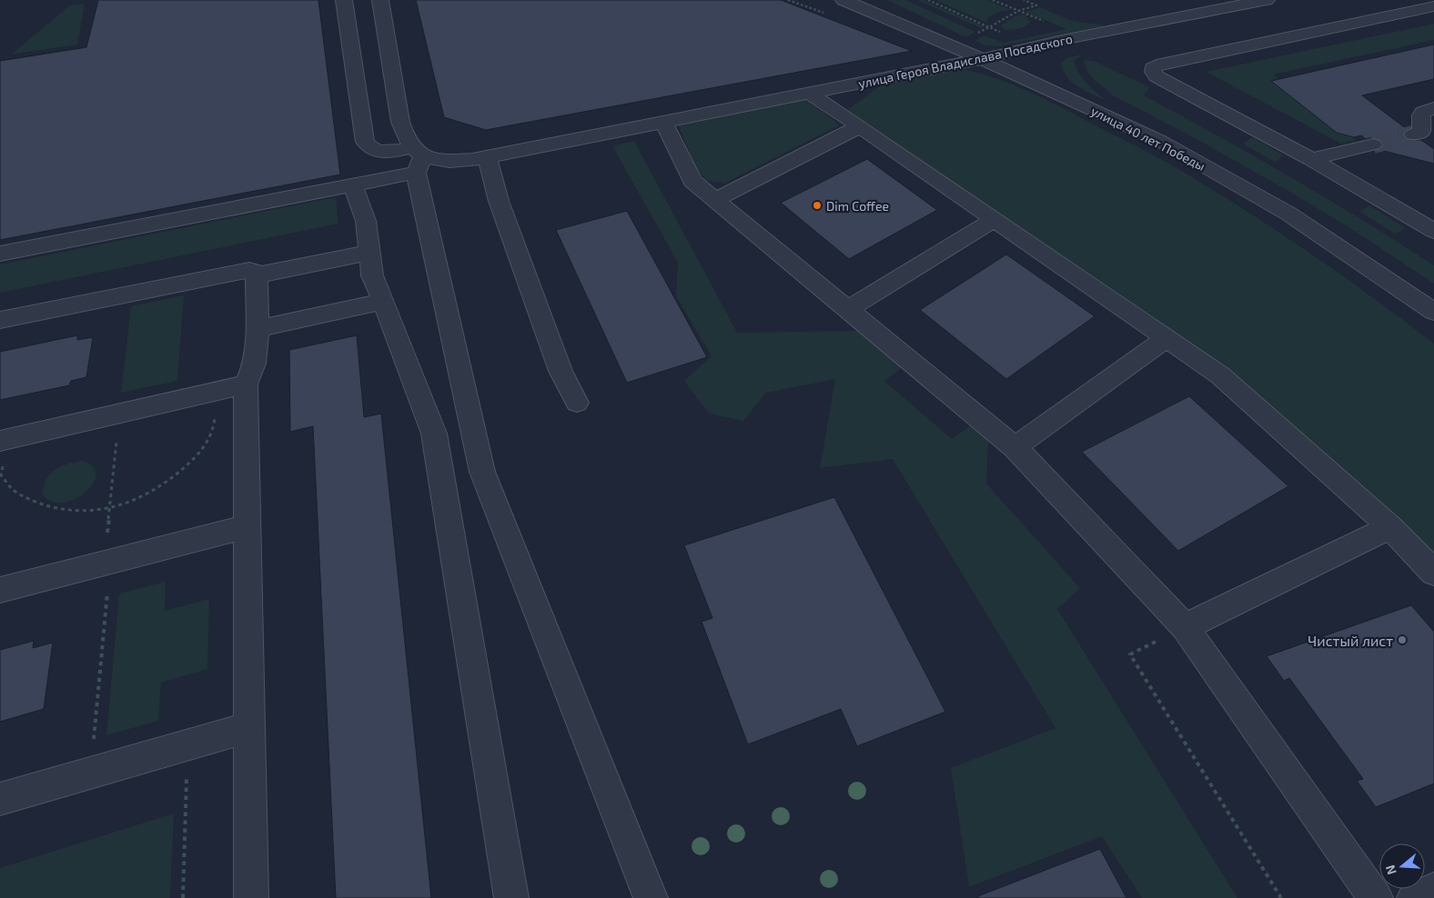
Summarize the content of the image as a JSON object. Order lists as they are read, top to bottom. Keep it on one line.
{"streets":{"street":["улица Героя Владислава Посадского","улица 40 лет Победы"]},"crossings":[["улица Героя Владислава Посадского","улица 40 лет Победы"]],"places":["Dim Coffee","Чистый лист"],"north":"left"}
